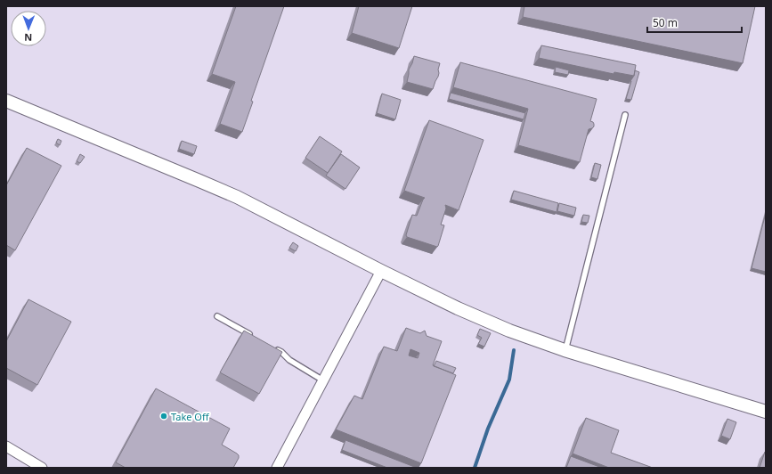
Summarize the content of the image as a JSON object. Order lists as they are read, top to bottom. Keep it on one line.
{"places":["Take Off"],"scale_bar":"50 m","north":"bottom"}
